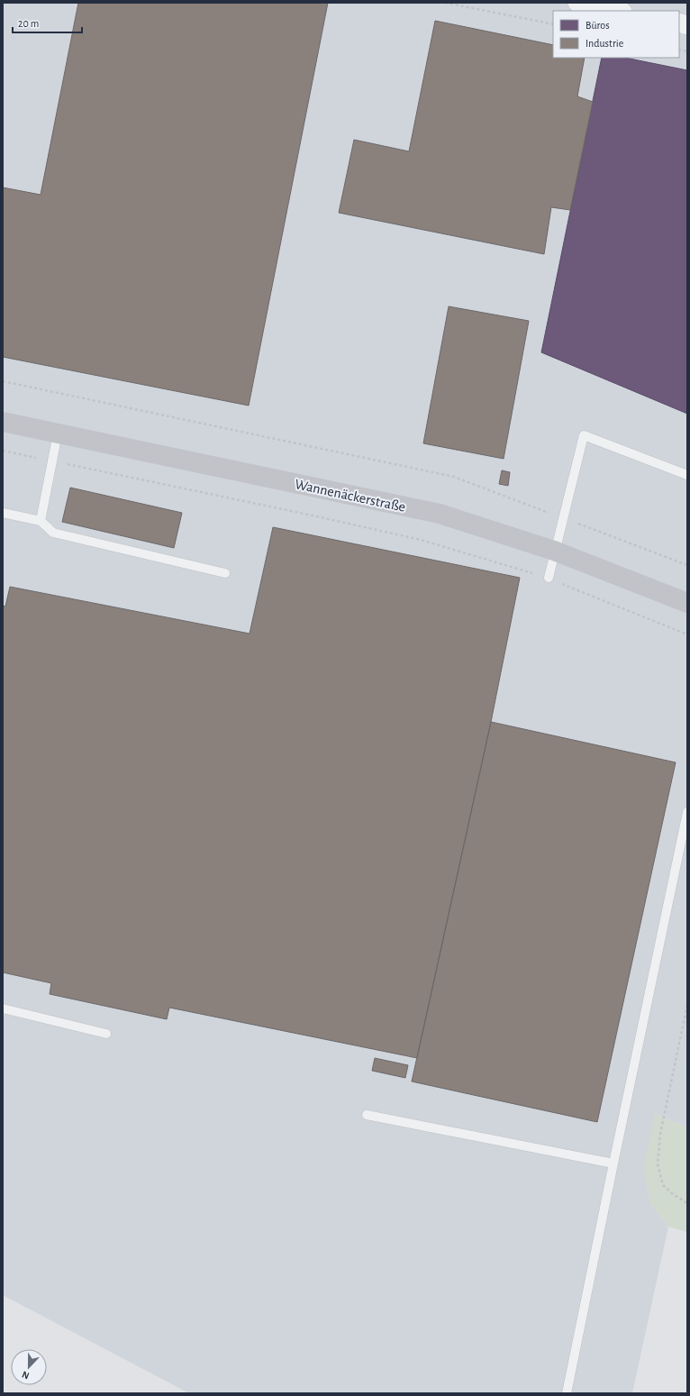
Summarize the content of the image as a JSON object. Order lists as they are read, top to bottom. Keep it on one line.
{"streets":{"street":["Wannenäckerstraße"]},"legend":["Büros","Industrie"],"scale_bar":"20 m","north":"bottom"}
